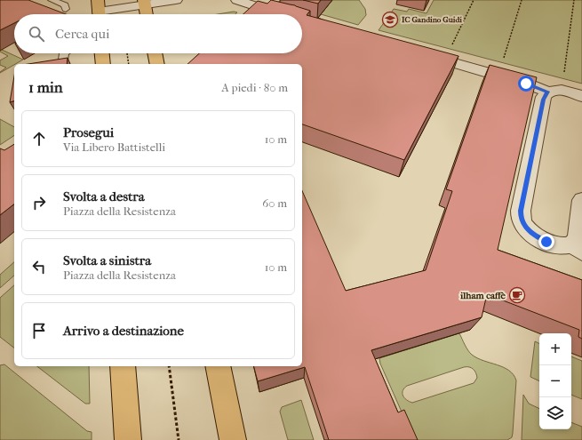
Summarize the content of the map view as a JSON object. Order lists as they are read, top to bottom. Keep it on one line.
{"places":{"school or university":["IC Gandino Guidi"],"cafe":["ilham caffè"]},"page":{"search":"Cerca qui","heading":["1 min","A piedi · 80 m"],"list":[["Prosegui","Via Libero Battistelli","10 m"],["Svolta a destra","Piazza della Resistenza","60 m"],["Svolta a sinistra","Piazza della Resistenza","10 m"],"Arrivo a destinazione"],"map_buttons":["+","−"]}}
